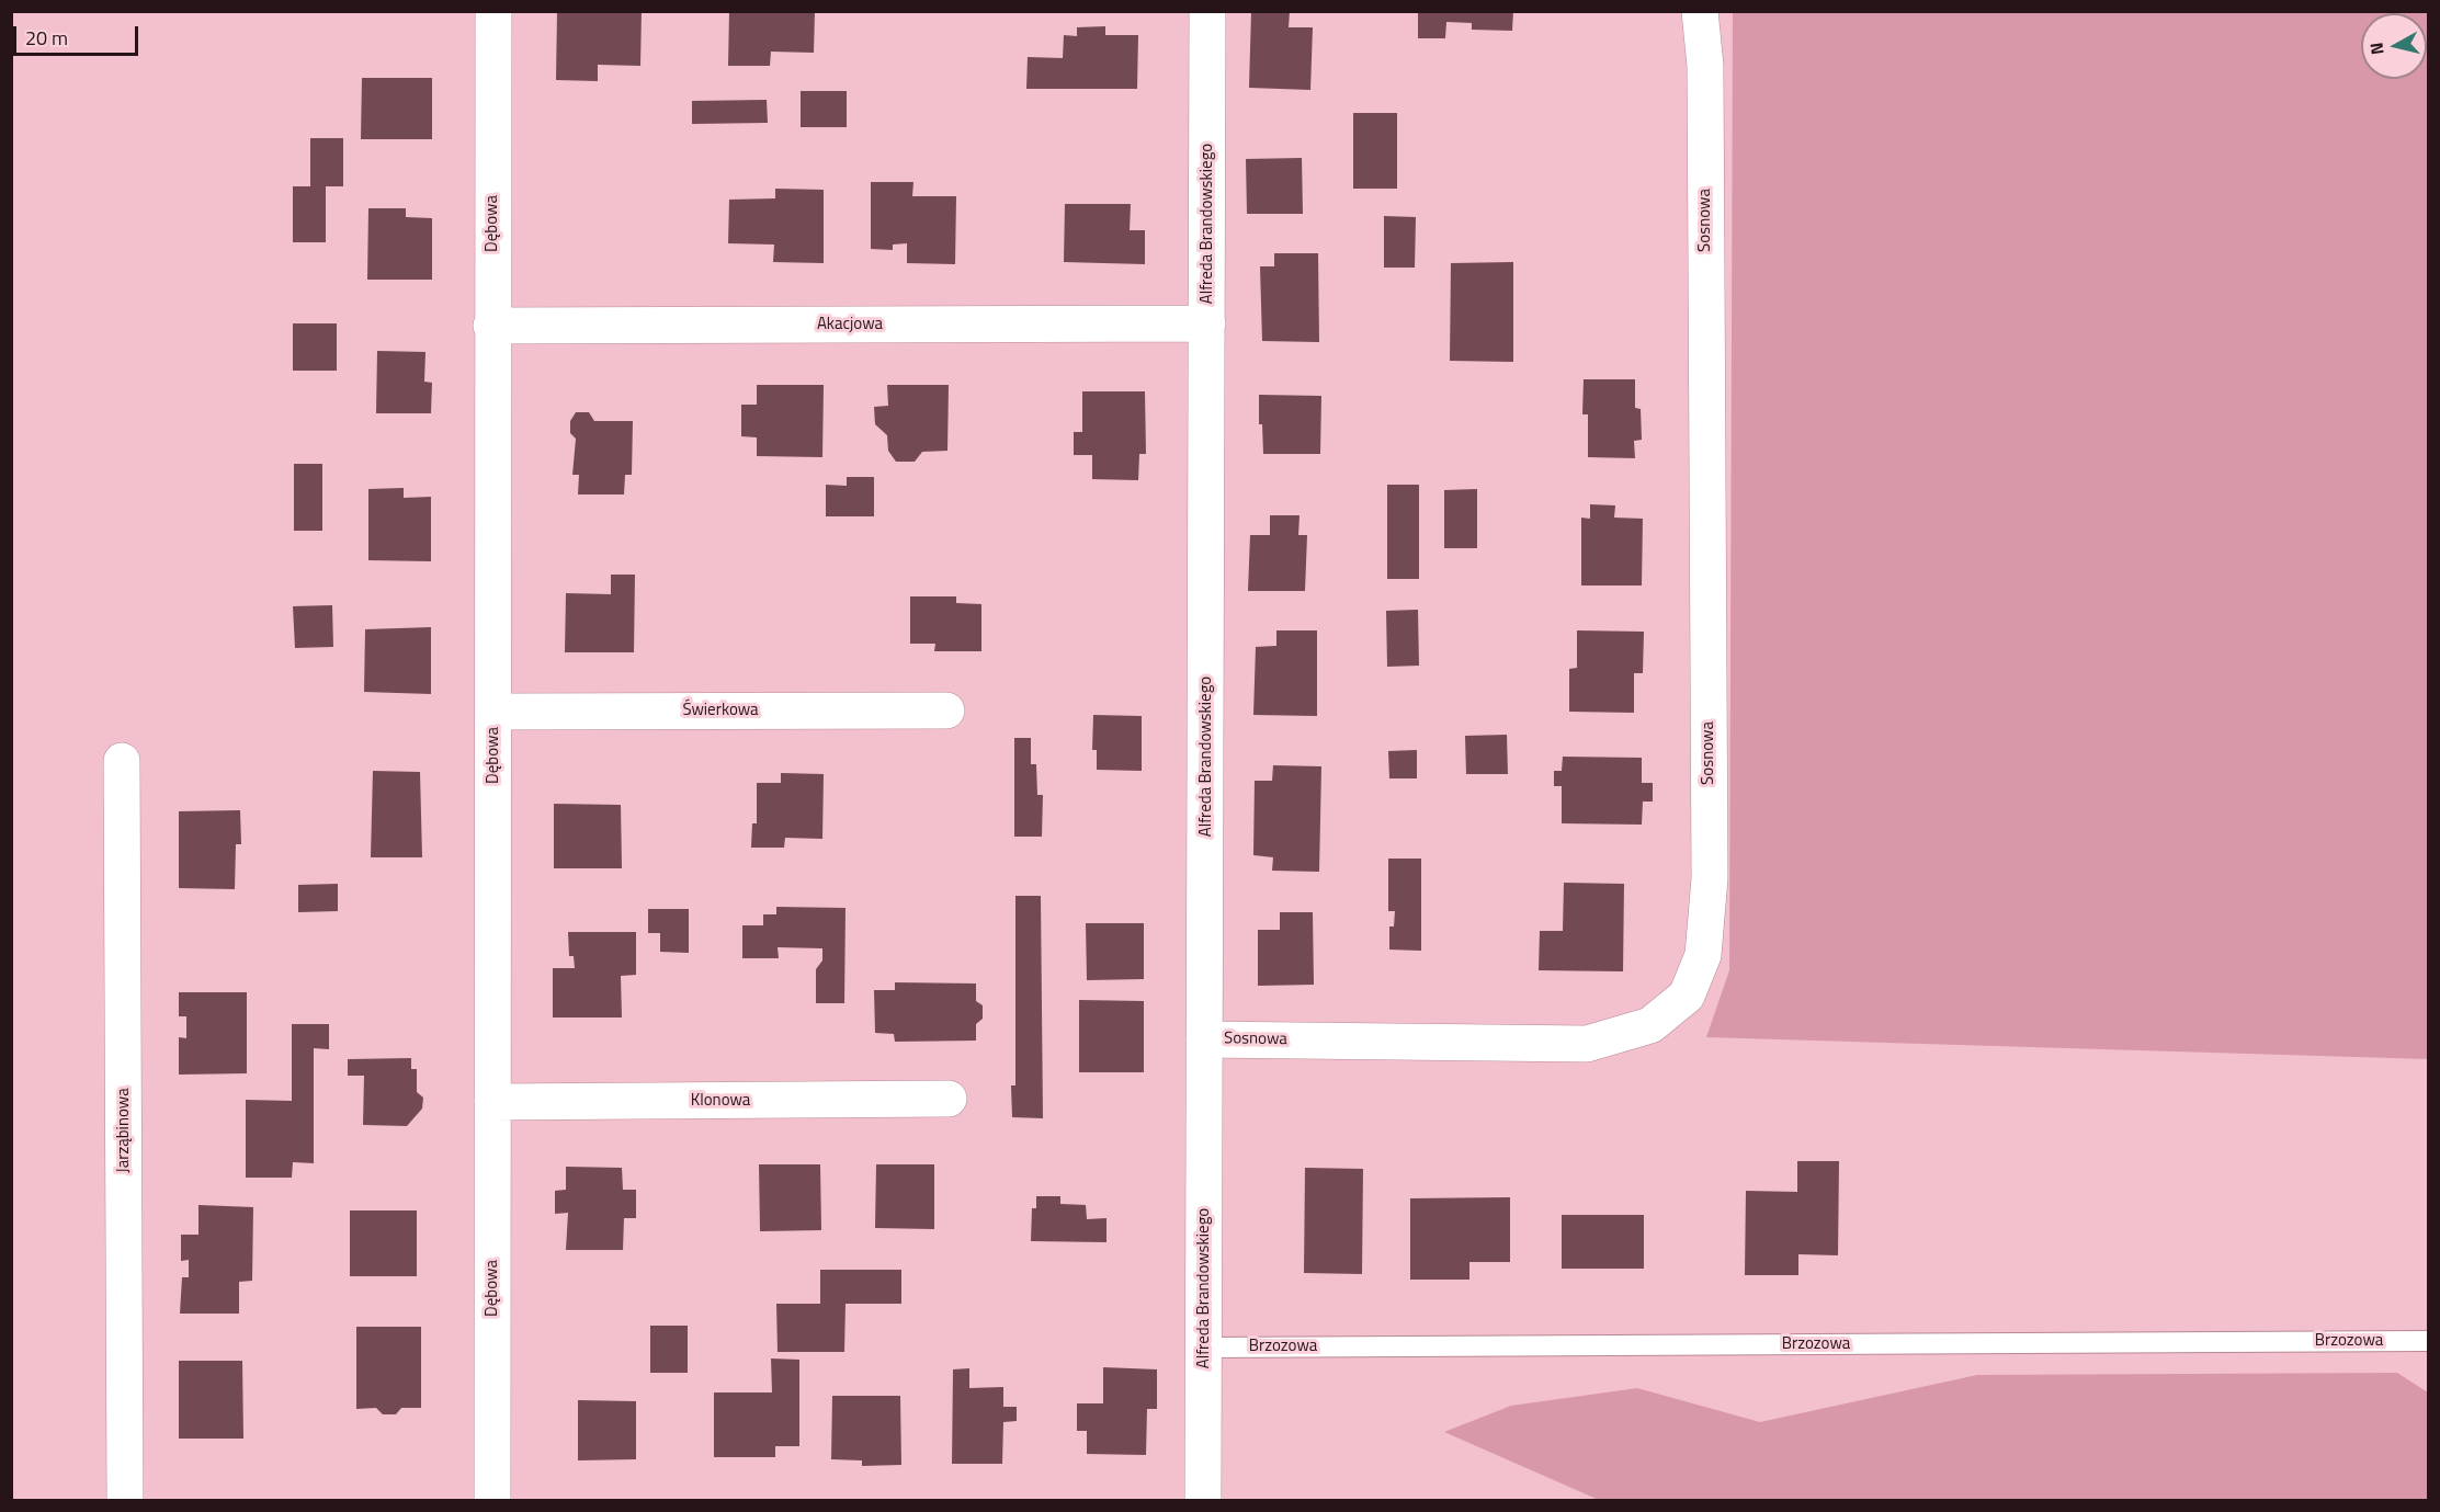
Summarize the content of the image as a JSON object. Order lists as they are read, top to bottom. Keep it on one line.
{"streets":{"street":["Sosnowa","Dębowa","Alfreda Brandowskiego","Akacjowa","Świerkowa","Klonowa","Jarząbinowa"],"lane":["Brzozowa"]},"crossings":[["Sosnowa","Alfreda Brandowskiego"],["Dębowa","Akacjowa"],["Dębowa","Świerkowa"],["Dębowa","Klonowa"],["Alfreda Brandowskiego","Akacjowa"],["Alfreda Brandowskiego","Brzozowa"]],"scale_bar":"20 m","north":"left"}
